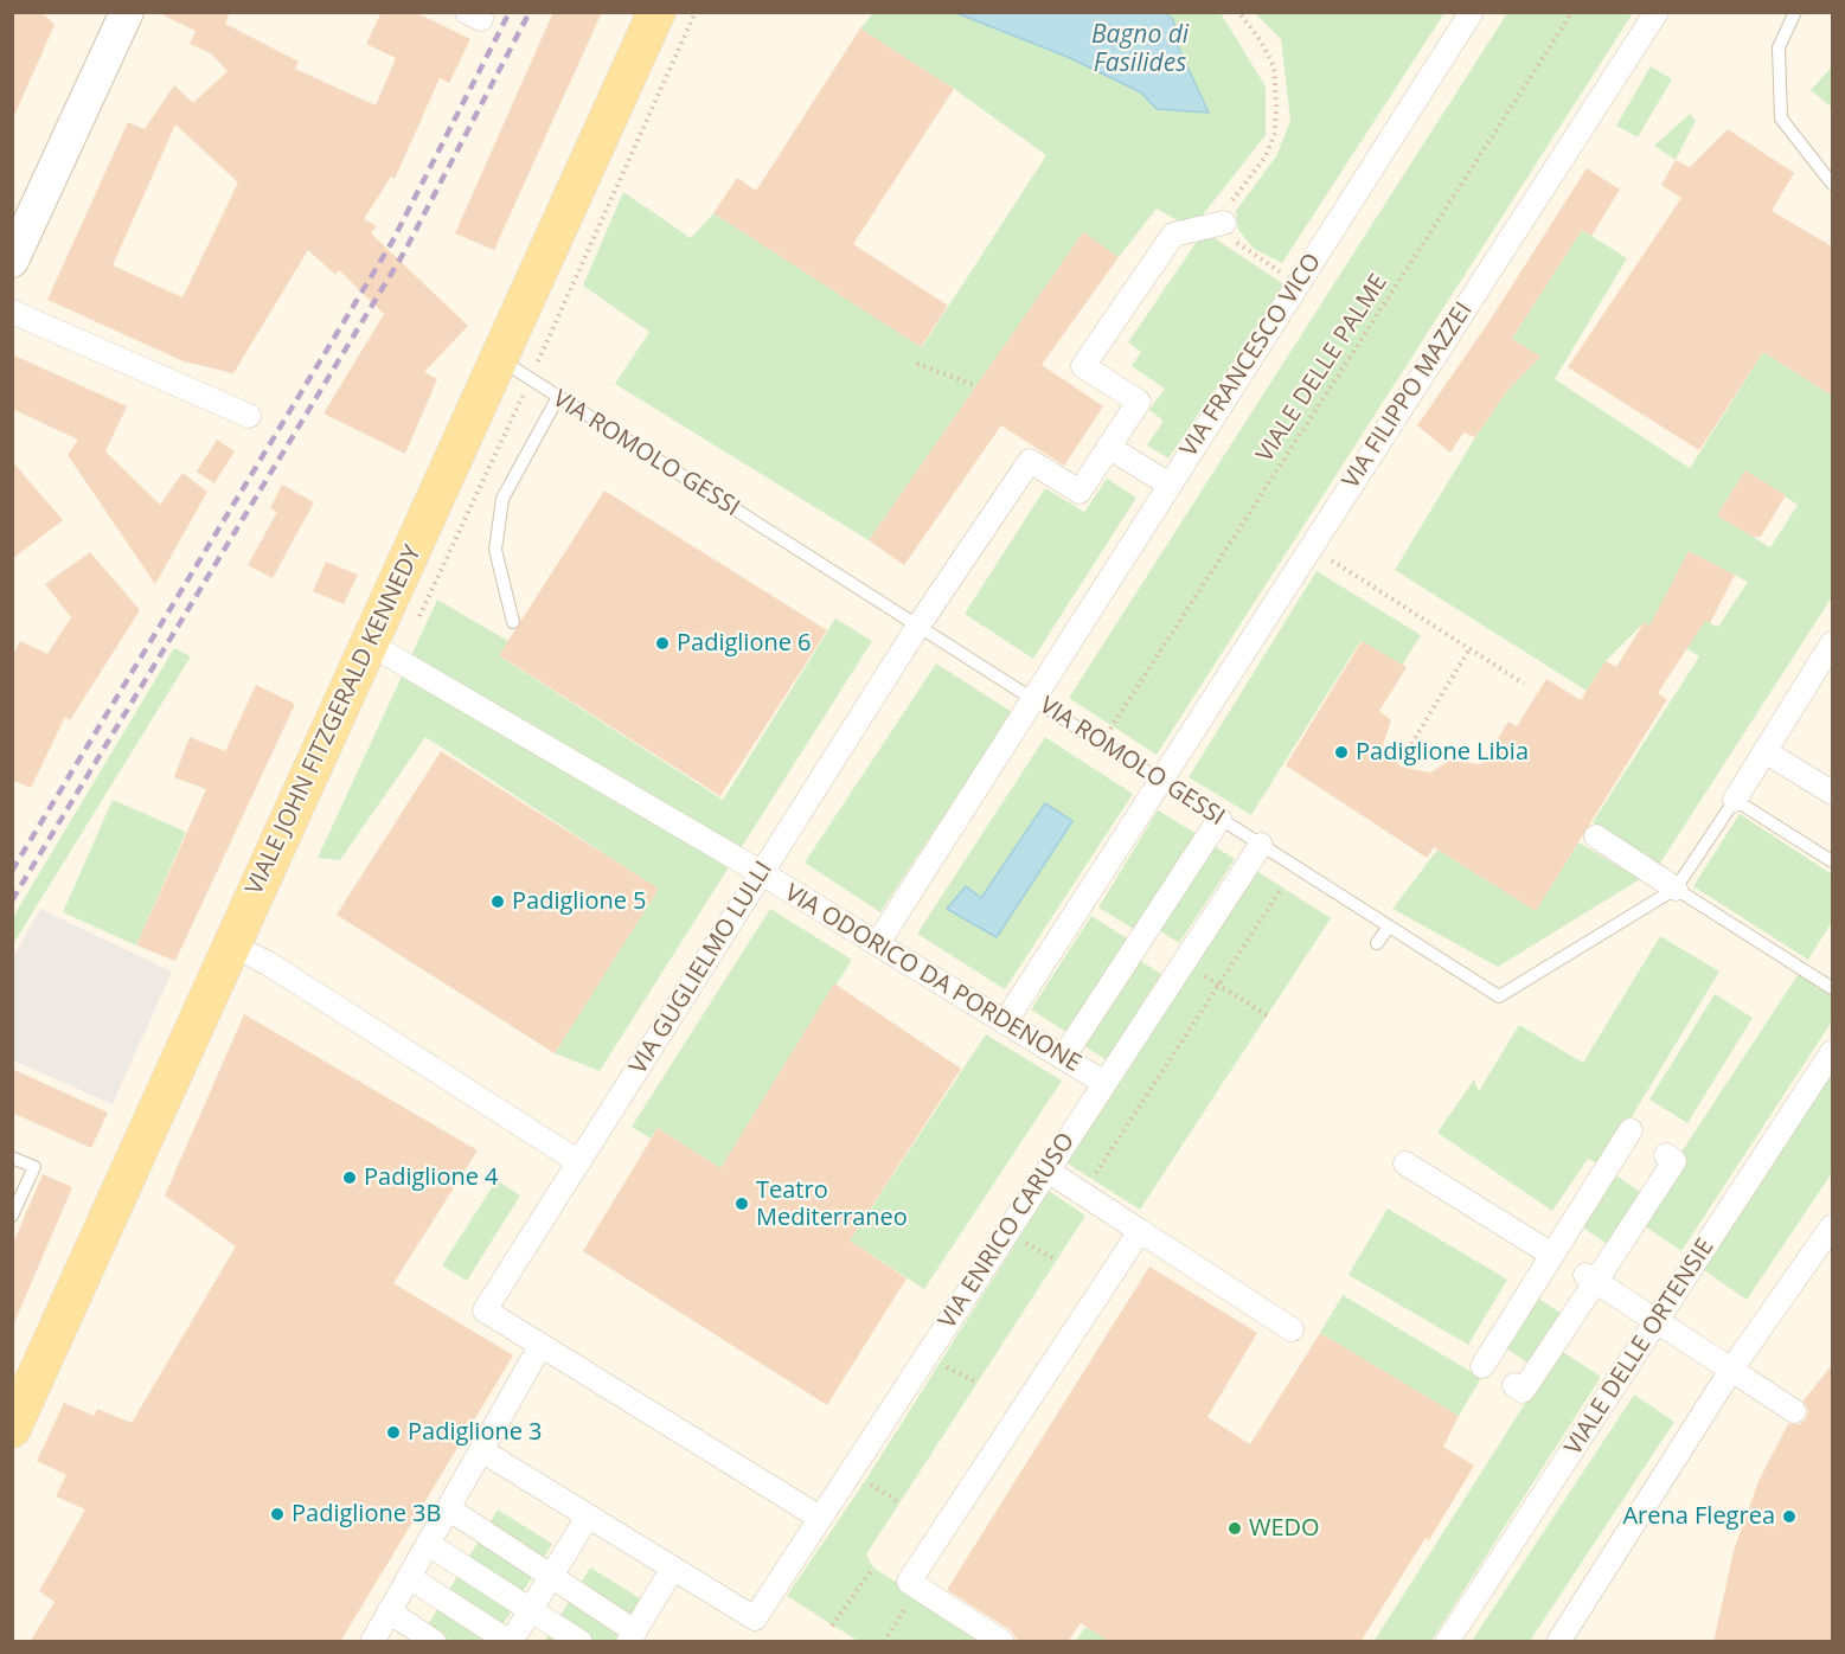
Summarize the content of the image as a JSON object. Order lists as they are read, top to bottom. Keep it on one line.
{"streets":{"main road":["VIALE JOHN FITZGERALD KENNEDY"],"street":["VIA FRANCESCO VICO","VIA FILIPPO MAZZEI","VIA GUGLIELMO LULLI","VIA ODORICO DA PORDENONE","VIA ENRICO CARUSO","VIALE DELLE ORTENSIE"],"lane":["VIA ROMOLO GESSI"],"path":["VIALE DELLE PALME"]},"crossings":[["VIA FRANCESCO VICO","VIA ROMOLO GESSI"],["VIA FRANCESCO VICO","VIA ODORICO DA PORDENONE"],["VIALE DELLE PALME","VIA ROMOLO GESSI"],["VIA FILIPPO MAZZEI","VIA ROMOLO GESSI"],["VIA FILIPPO MAZZEI","VIA ODORICO DA PORDENONE"],["VIA ROMOLO GESSI","VIALE JOHN FITZGERALD KENNEDY"],["VIA ROMOLO GESSI","VIA GUGLIELMO LULLI"],["VIA ROMOLO GESSI","VIA ENRICO CARUSO"],["VIALE JOHN FITZGERALD KENNEDY","VIA ODORICO DA PORDENONE"],["VIA GUGLIELMO LULLI","VIA ODORICO DA PORDENONE"],["VIA ODORICO DA PORDENONE","VIA ENRICO CARUSO"]],"water":["Bagno di Fasilides"],"places":["Padiglione 6","Padiglione Libia","Padiglione 5","Padiglione 4","Teatro Mediterraneo","Padiglione 3","Padiglione 3B","Arena Flegrea","WEDO"]}
